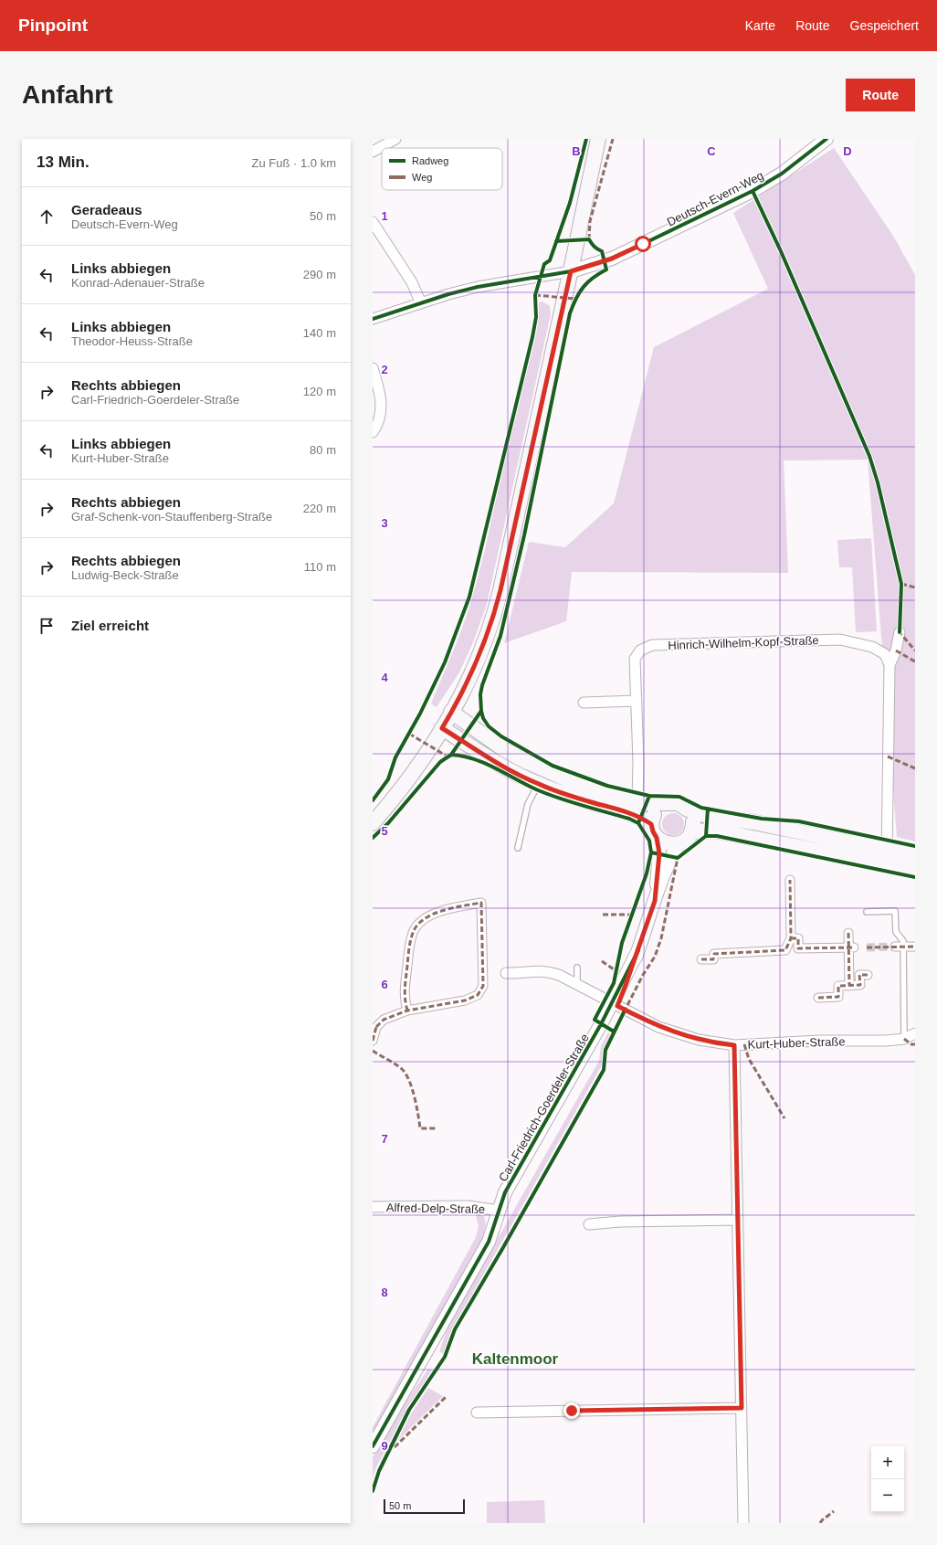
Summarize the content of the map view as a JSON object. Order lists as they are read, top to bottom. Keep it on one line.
{"streets":{"street":["Deutsch-Evern-Weg","Hinrich-Wilhelm-Kopf-Straße","Kurt-Huber-Straße","Carl-Friedrich-Goerdeler-Straße","Alfred-Delp-Straße"]},"crossings":[["Kurt-Huber-Straße","Carl-Friedrich-Goerdeler-Straße"],["Carl-Friedrich-Goerdeler-Straße","Alfred-Delp-Straße"]],"districts":["Kaltenmoor"],"legend":["Radweg","Weg"],"scale_bar":"50 m","page":{"header":"Pinpoint","nav":["Karte","Route","Gespeichert"],"buttons":"Route","title":"Anfahrt","heading":["13 Min.","Zu Fuß · 1.0 km"],"list":[["Geradeaus","Deutsch-Evern-Weg","50 m"],["Links abbiegen","Konrad-Adenauer-Straße","290 m"],["Links abbiegen","Theodor-Heuss-Straße","140 m"],["Rechts abbiegen","Carl-Friedrich-Goerdeler-Straße","120 m"],["Links abbiegen","Kurt-Huber-Straße","80 m"],["Rechts abbiegen","Graf-Schenk-von-Stauffenberg-Straße","220 m"],["Rechts abbiegen","Ludwig-Beck-Straße","110 m"],"Ziel erreicht"],"map_buttons":["+","−"],"scale":"50 m"},"grid":{"columns":["B","C","D"],"rows":["1","2","3","4","5","6","7","8","9"]}}
